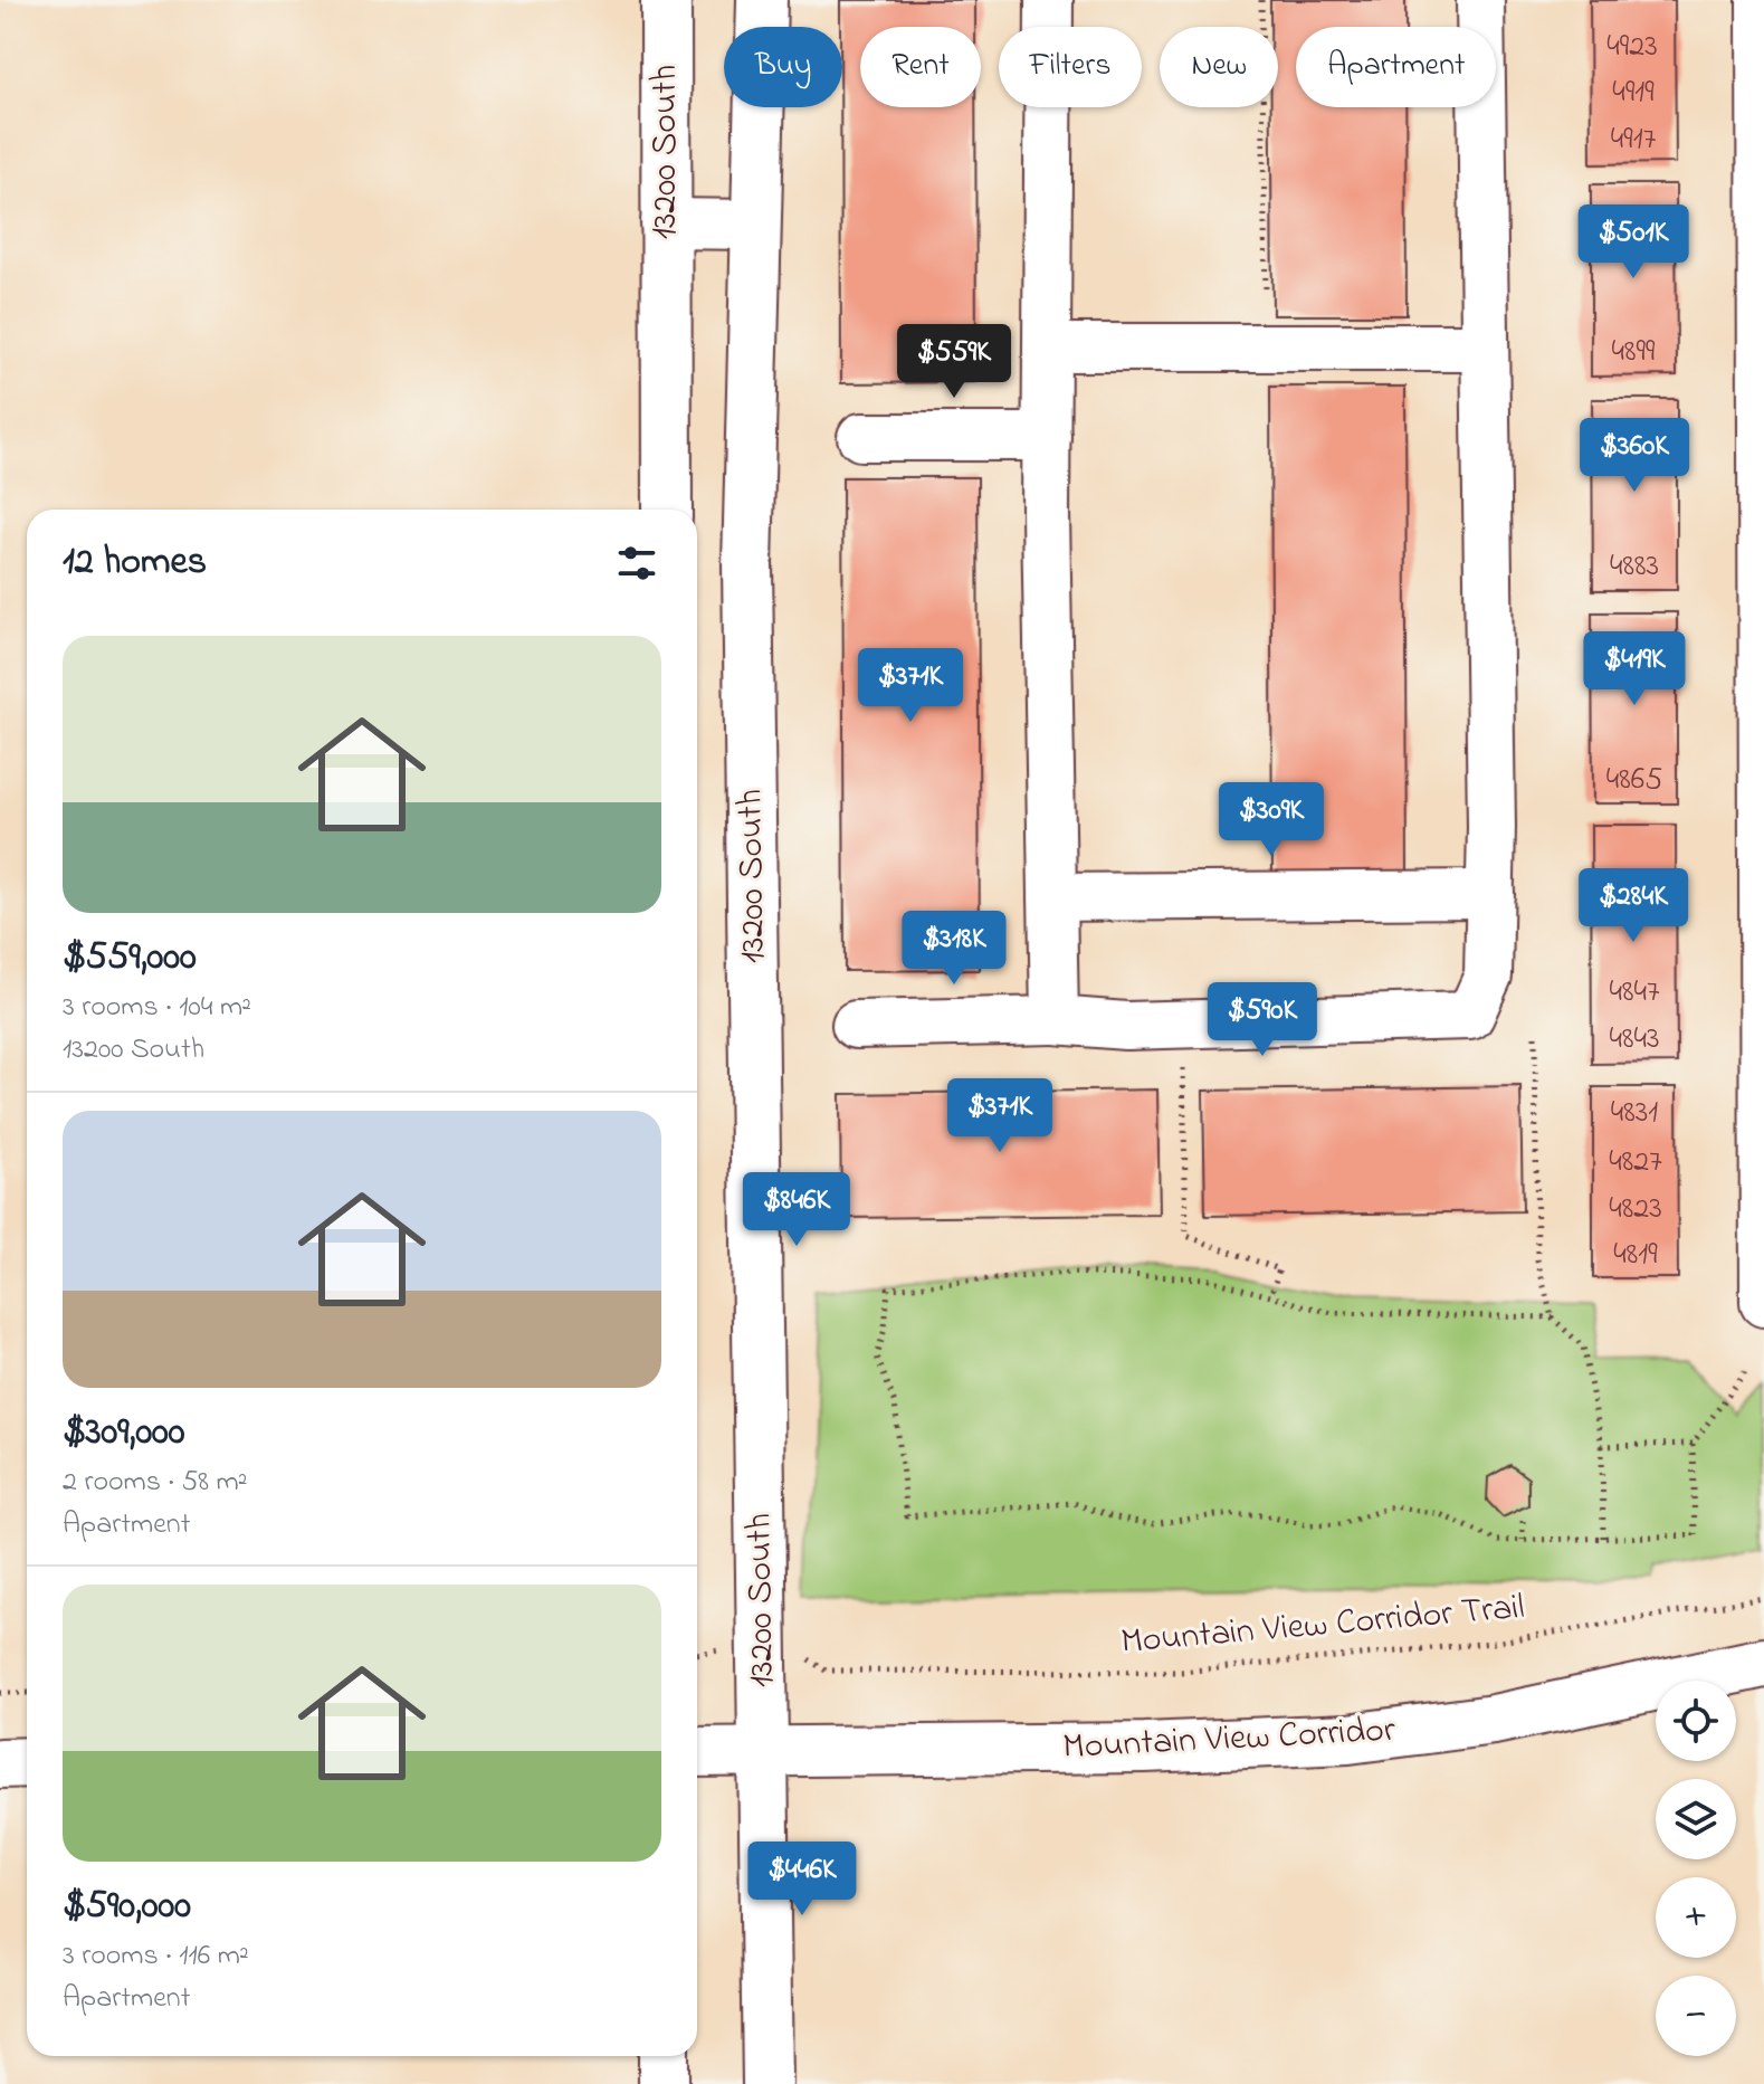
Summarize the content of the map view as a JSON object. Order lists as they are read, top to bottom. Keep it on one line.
{"streets":{"main road":["13200 South","Mountain View Corridor"],"path":["Mountain View Corridor Trail"]},"crossings":[["13200 South","Mountain View Corridor"]],"house_numbers":["4923","4919","4917","4899","4883","4865","4847","4843","4831","4827","4823","4819"],"page":{"chip":["Buy","Rent","Filters","New","Apartment"],"price":["$501K","$559K","$360K","$419K","$371K","$309K","$284K","$318K","$590K","$371K","$846K","$446K"],"heading":"12 homes","list":[{"name":"$559,000","note":"3 rooms · 104 m² · 13200 South"},{"name":"$309,000","note":"2 rooms · 58 m² · Apartment"},{"name":"$590,000","note":"3 rooms · 116 m² · Apartment"}],"map_buttons":["+","−"]}}
